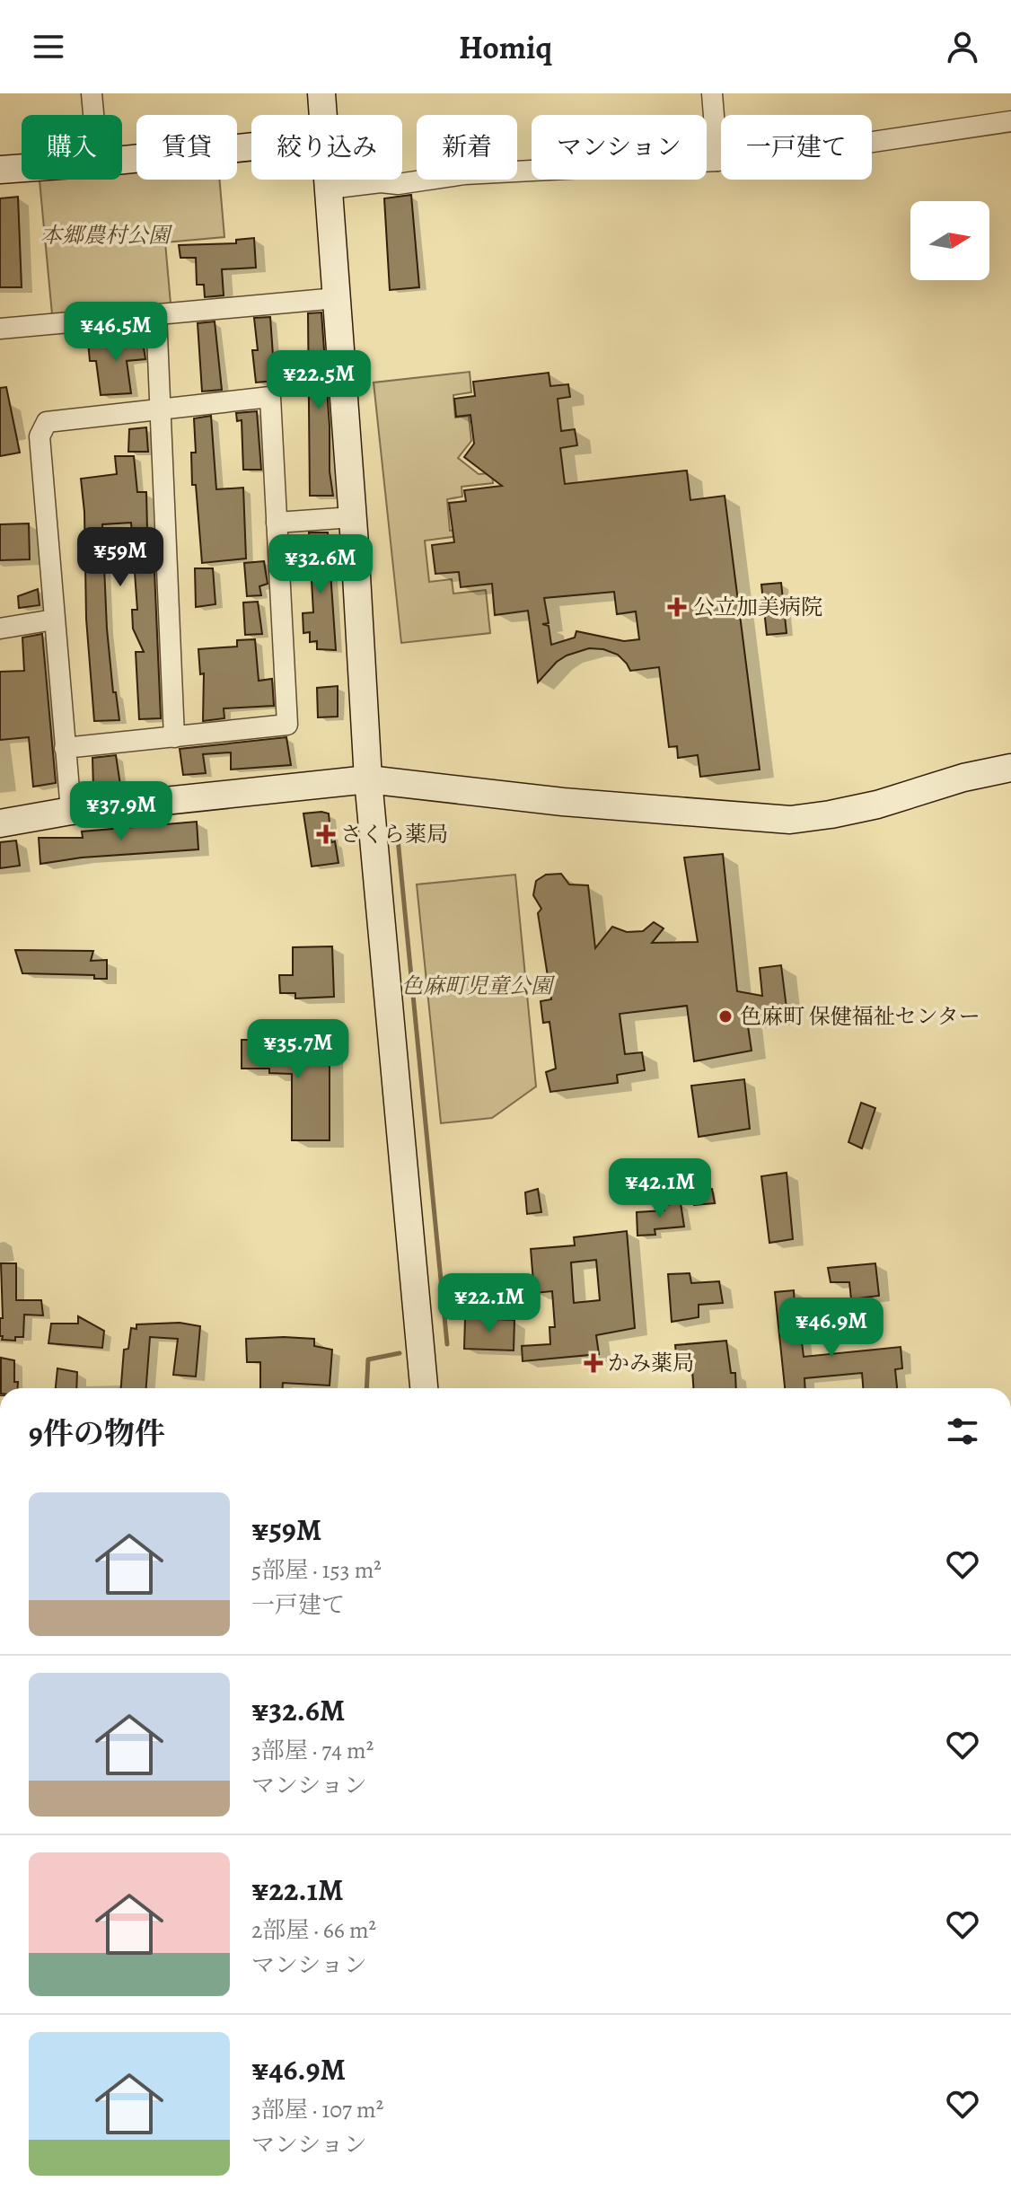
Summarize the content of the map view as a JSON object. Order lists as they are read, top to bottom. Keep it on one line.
{"parks":["本郷農村公園","色麻町児童公園"],"places":{"health":["公立加美病院","さくら薬局","かみ薬局"],"other":["色麻町 保健福祉センター"]},"north":"right","page":{"header":"Homiq","chip":["購入","賃貸","絞り込み","新着","マンション","一戸建て"],"price":["¥46.5M","¥22.5M","¥59M","¥32.6M","¥37.9M","¥35.7M","¥42.1M","¥22.1M","¥46.9M"],"heading":"9件の物件","list":[{"name":"¥59M","note":"5部屋 · 153 m² · 一戸建て"},{"name":"¥32.6M","note":"3部屋 · 74 m² · マンション"},{"name":"¥22.1M","note":"2部屋 · 66 m² · マンション"},{"name":"¥46.9M","note":"3部屋 · 107 m² · マンション"}]}}
